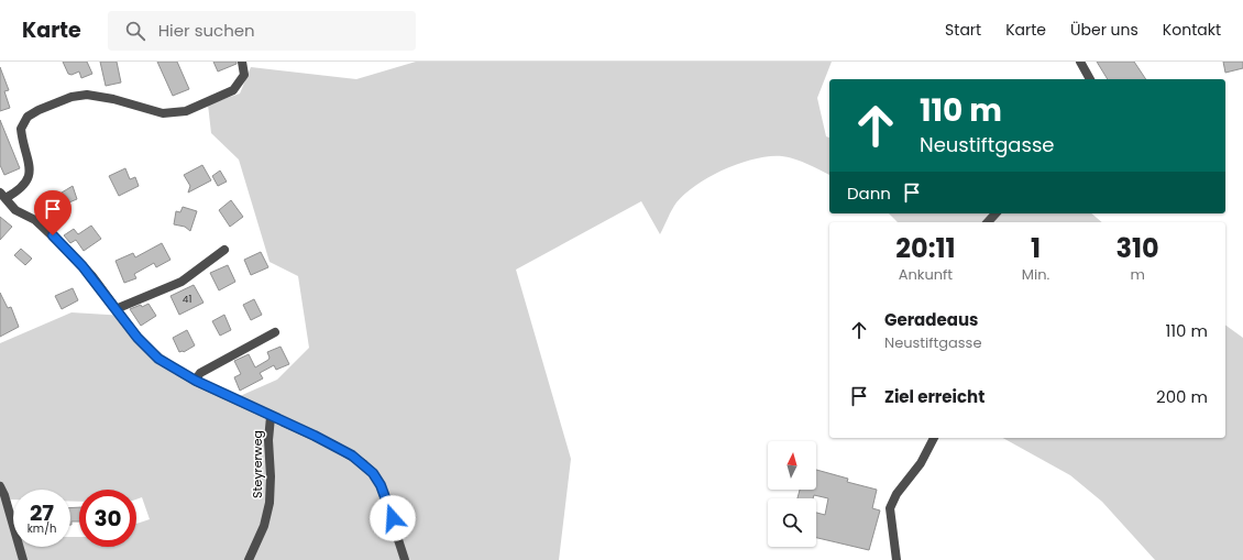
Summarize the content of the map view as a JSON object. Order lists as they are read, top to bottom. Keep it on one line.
{"streets":{"street":["Steyrerweg"]},"house_numbers":["41"],"north":"top","page":{"header":"Karte","search":"Hier suchen","nav":["Start","Karte","Über uns","Kontakt"],"turn":["110 m","Neustiftgasse"],"then":"Dann","eta":["20:11","Ankunft","1","Min.","310","m"],"list":[{"name":"Geradeaus","note":"Neustiftgasse","value":"110 m"},{"name":"Ziel erreicht","value":"200 m"}],"speed":"27 km/h","limit":"30"}}
